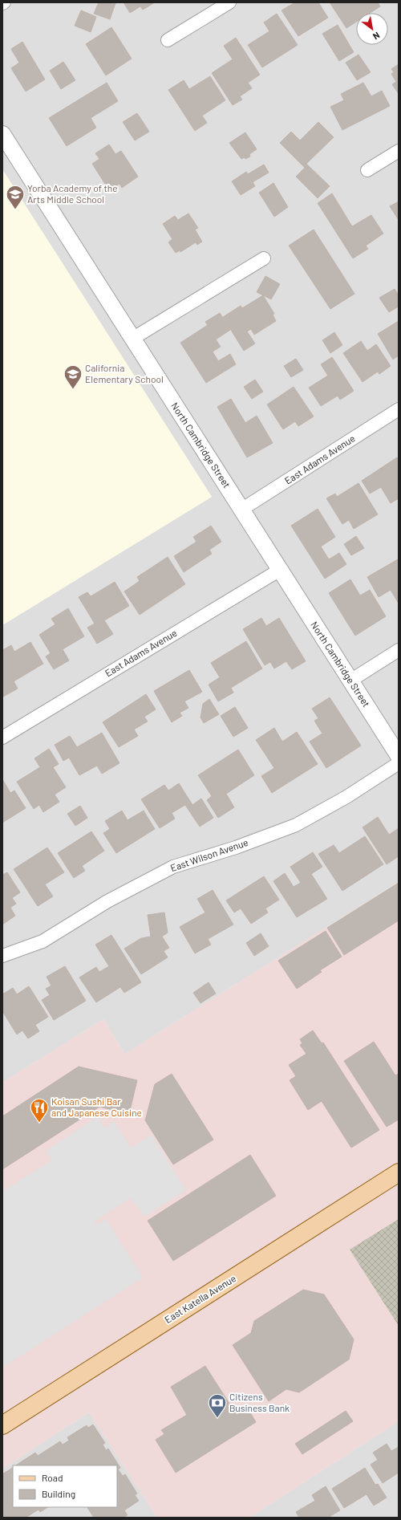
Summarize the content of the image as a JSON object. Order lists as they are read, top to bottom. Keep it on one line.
{"streets":{"main road":["East Katella Avenue"],"street":["North Cambridge Street","East Adams Avenue","East Wilson Avenue"]},"crossings":[["North Cambridge Street","East Adams Avenue"]],"places":{"school or university":["Yorba Academy of the Arts Middle School","California Elementary School"],"restaurant":["Koisan Sushi Bar and Japanese Cuisine"],"bank":["Citizens Business Bank"]},"legend":["Road","Building"],"north":"bottom right"}
